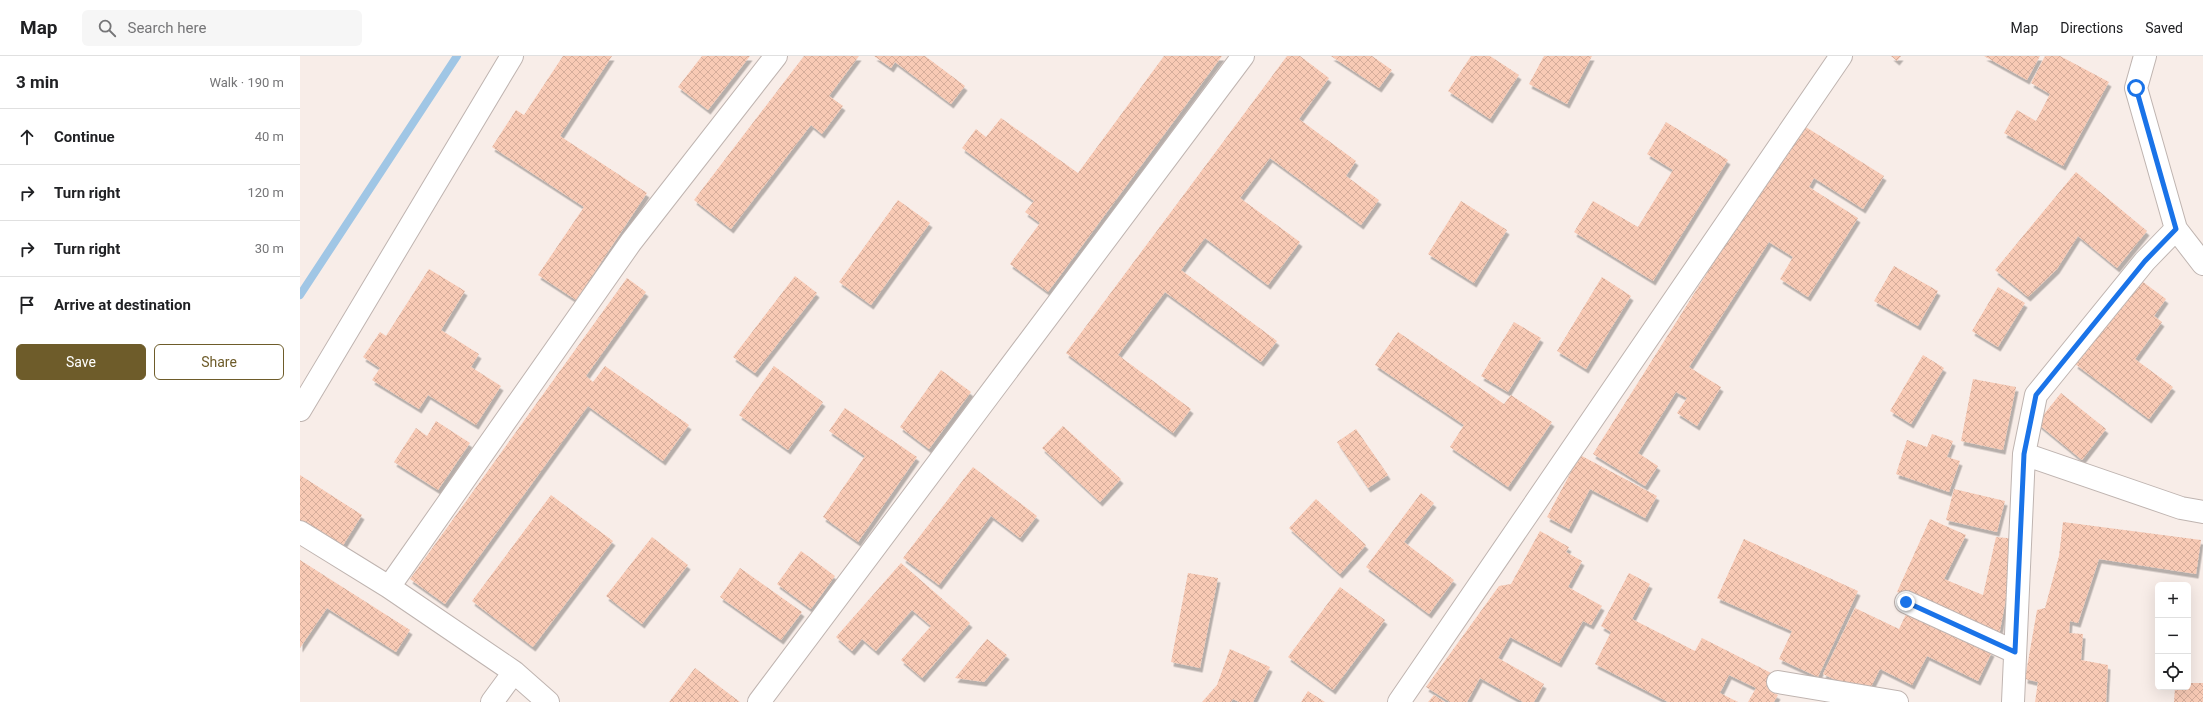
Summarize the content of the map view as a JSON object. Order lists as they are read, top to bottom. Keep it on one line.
{"page":{"header":"Map","search":"Search here","nav":["Map","Directions","Saved"],"heading":["3 min","Walk · 190 m"],"list":[["Continue","40 m"],["Turn right","120 m"],["Turn right","30 m"],"Arrive at destination"],"buttons":["Save","Share"],"map_buttons":["+","−"]}}
